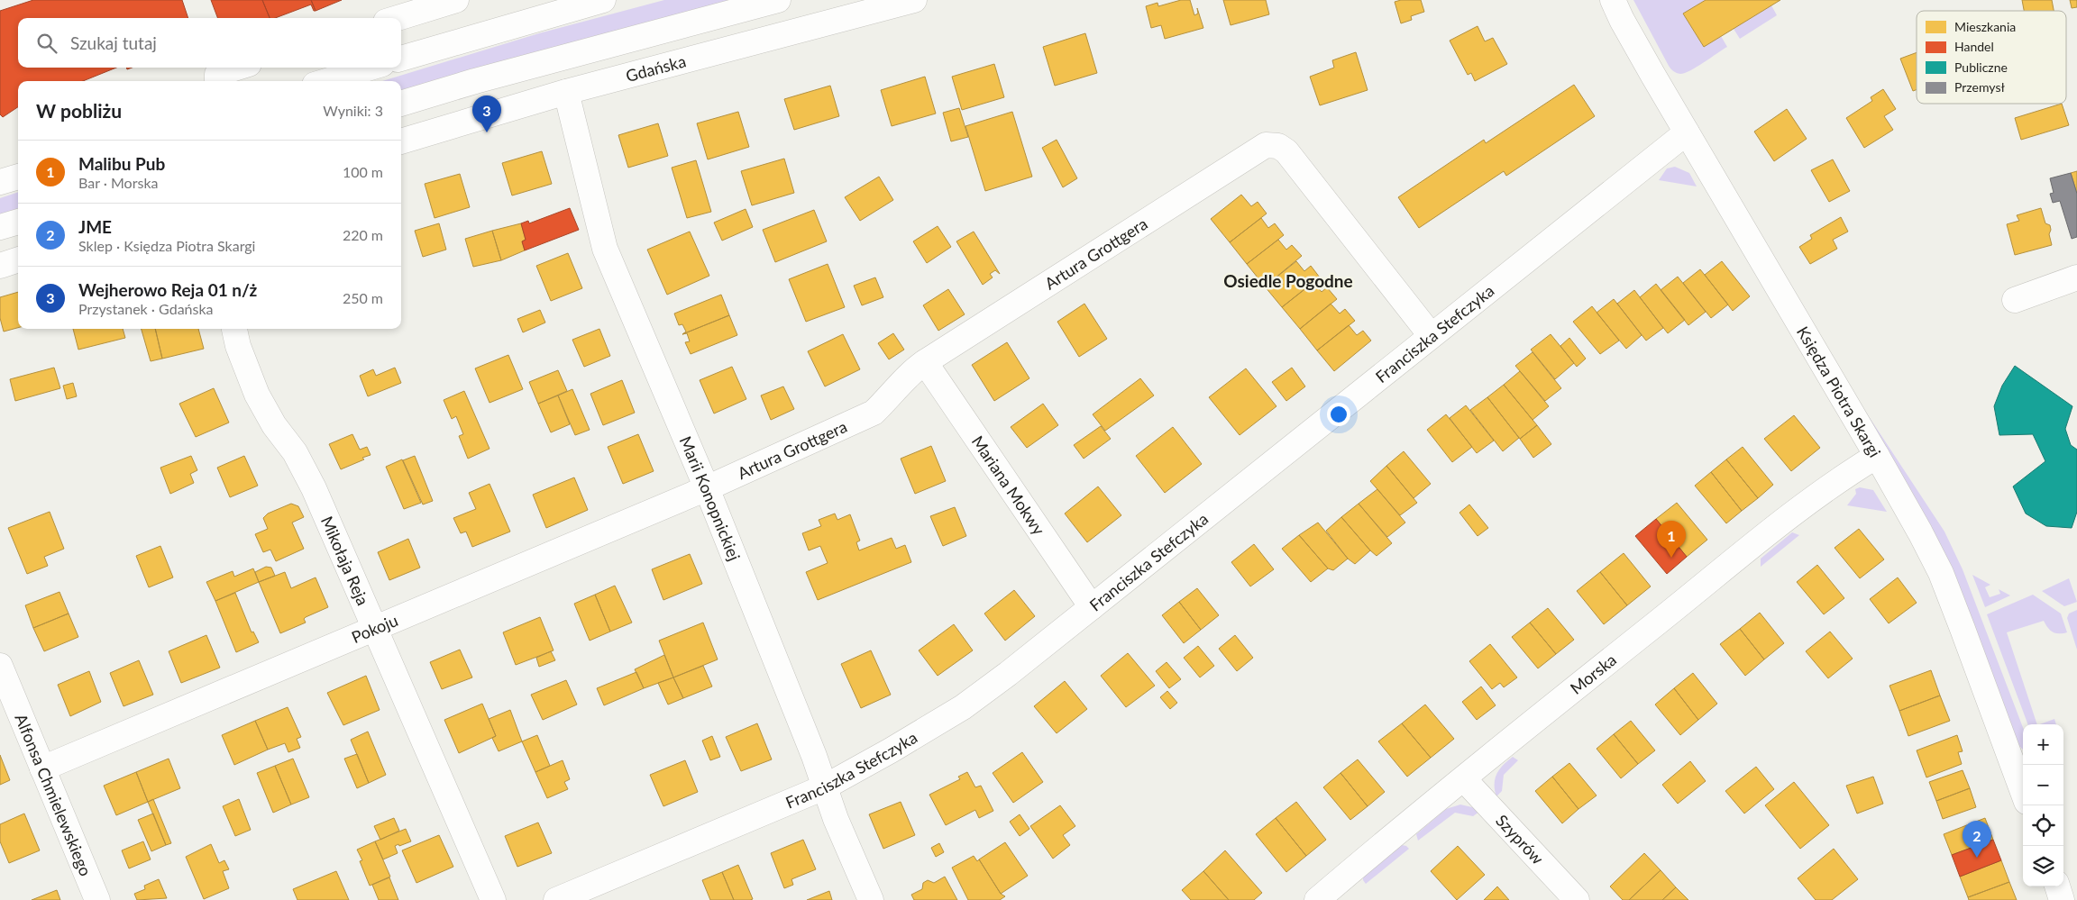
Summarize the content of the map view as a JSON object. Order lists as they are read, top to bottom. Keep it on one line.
{"streets":{"street":["Gdańska","Artura Grottgera","Franciszka Stefczyka","Księdza Piotra Skargi","Mariana Mokwy","Marii Konopnickiej","Mikołaja Reja","Pokoju","Morska","Alfonsa Chmielewskiego","Szyprów"]},"crossings":[["Gdańska","Marii Konopnickiej"],["Artura Grottgera","Franciszka Stefczyka"],["Artura Grottgera","Mariana Mokwy"],["Artura Grottgera","Marii Konopnickiej"],["Artura Grottgera","Pokoju"],["Franciszka Stefczyka","Księdza Piotra Skargi"],["Franciszka Stefczyka","Mariana Mokwy"],["Franciszka Stefczyka","Marii Konopnickiej"],["Księdza Piotra Skargi","Morska"],["Marii Konopnickiej","Pokoju"],["Mikołaja Reja","Pokoju"],["Pokoju","Alfonsa Chmielewskiego"],["Morska","Szyprów"]],"districts":["Osiedle Pogodne"],"legend":["Mieszkania","Handel","Publiczne","Przemysł"],"page":{"search":"Szukaj tutaj","heading":["W pobliżu","Wyniki: 3"],"pins":["3","1","2"],"list":[{"mark":"1","name":"Malibu Pub","note":"Bar · Morska","value":"100 m"},{"mark":"2","name":"JME","note":"Sklep · Księdza Piotra Skargi","value":"220 m"},{"mark":"3","name":"Wejherowo Reja 01 n/ż","note":"Przystanek · Gdańska","value":"250 m"}],"map_buttons":["+","−"]}}
